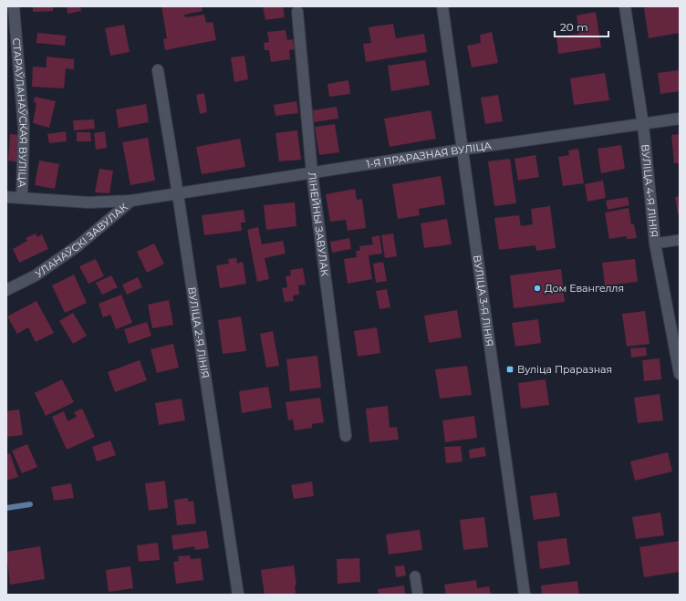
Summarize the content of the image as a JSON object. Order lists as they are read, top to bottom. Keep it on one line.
{"streets":{"street":["СТАРАЎЛАНАЎСКАЯ ВУЛІЦА","1-Я ПРАРАЗНАЯ ВУЛІЦА","ВУЛІЦА 4-Я ЛІНІЯ","ЛІНЕЙНЫ ЗАВУЛАК","УЛАНАЎСКІ ЗАВУЛАК","ВУЛІЦА 3-Я ЛІНІЯ","ВУЛІЦА 2-Я ЛІНІЯ"]},"crossings":[["СТАРАЎЛАНАЎСКАЯ ВУЛІЦА","УЛАНАЎСКІ ЗАВУЛАК"],["1-Я ПРАРАЗНАЯ ВУЛІЦА","ВУЛІЦА 4-Я ЛІНІЯ"],["1-Я ПРАРАЗНАЯ ВУЛІЦА","ЛІНЕЙНЫ ЗАВУЛАК"],["1-Я ПРАРАЗНАЯ ВУЛІЦА","УЛАНАЎСКІ ЗАВУЛАК"],["1-Я ПРАРАЗНАЯ ВУЛІЦА","ВУЛІЦА 3-Я ЛІНІЯ"],["1-Я ПРАРАЗНАЯ ВУЛІЦА","ВУЛІЦА 2-Я ЛІНІЯ"],["УЛАНАЎСКІ ЗАВУЛАК","ВУЛІЦА 2-Я ЛІНІЯ"]],"places":{"other":["Дом Евангелля"],"transit":["Вуліца Праразная"]},"scale_bar":"20 m"}
